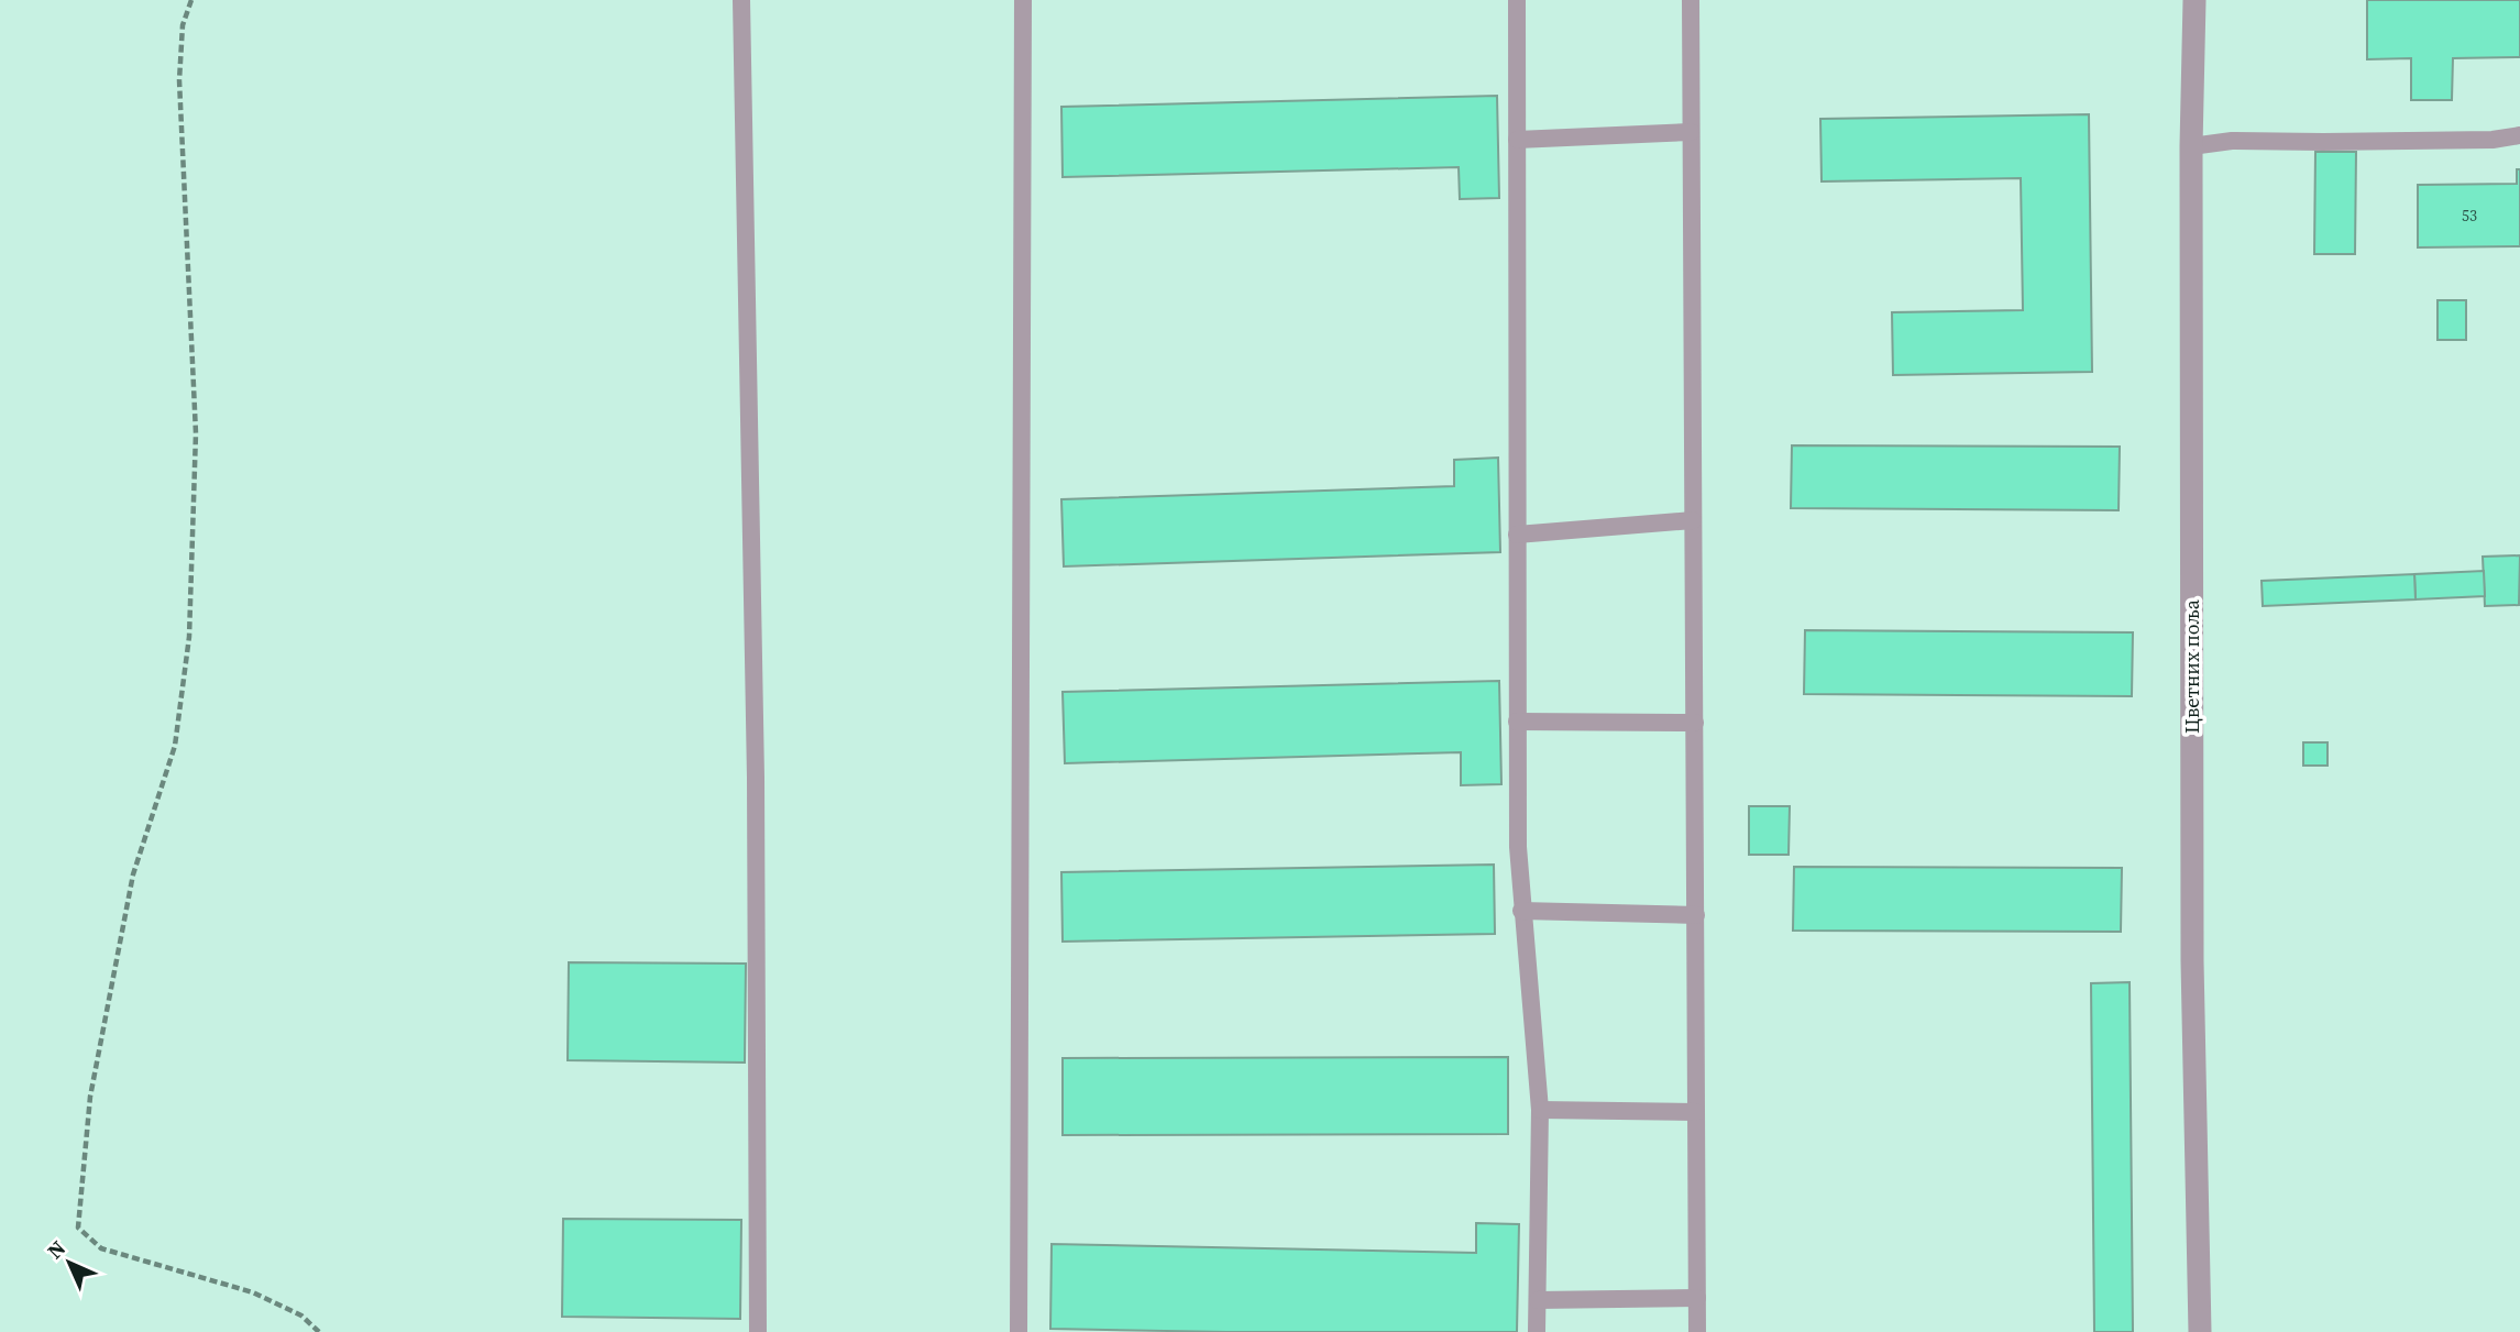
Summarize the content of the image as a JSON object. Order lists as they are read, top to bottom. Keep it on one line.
{"streets":{"street":["Цветних поља"]},"house_numbers":["53"],"north":"top left"}
